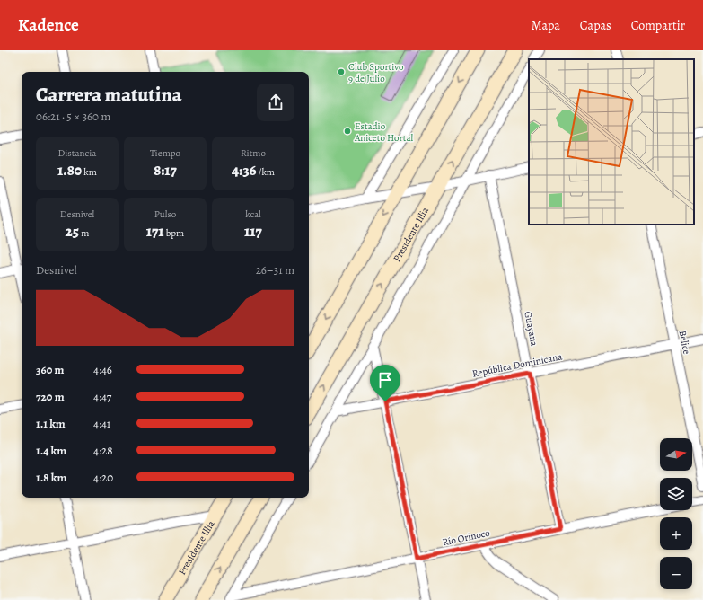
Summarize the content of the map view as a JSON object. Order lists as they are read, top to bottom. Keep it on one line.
{"streets":{"main road":["Presidente Illia"],"street":["Guayana","Belice","República Dominicana","Río Orinoco"]},"crossings":[["Guayana","República Dominicana"],["Guayana","Río Orinoco"],["Belice","República Dominicana"]],"places":["Club Sportivo 9 de Julio","Estadio Aniceto Hortal"],"north":"right","page":{"header":"Kadence","nav":["Mapa","Capas","Compartir"],"heading":["Carrera matutina","06:21 · 5 × 360 m"],"stats":[["Distancia","1.80 km"],["Tiempo","8:17"],["Ritmo","4:36 /km"],["Desnivel","25 m"],["Pulso","171 bpm"],["kcal","117"]],"chart":["Desnivel","26–31 m"],"list":[{"name":"360 m","note":"4:46"},{"name":"720 m","note":"4:47"},{"name":"1.1 km","note":"4:41"},{"name":"1.4 km","note":"4:28"},{"name":"1.8 km","note":"4:20"}],"map_buttons":["+","−"]}}
